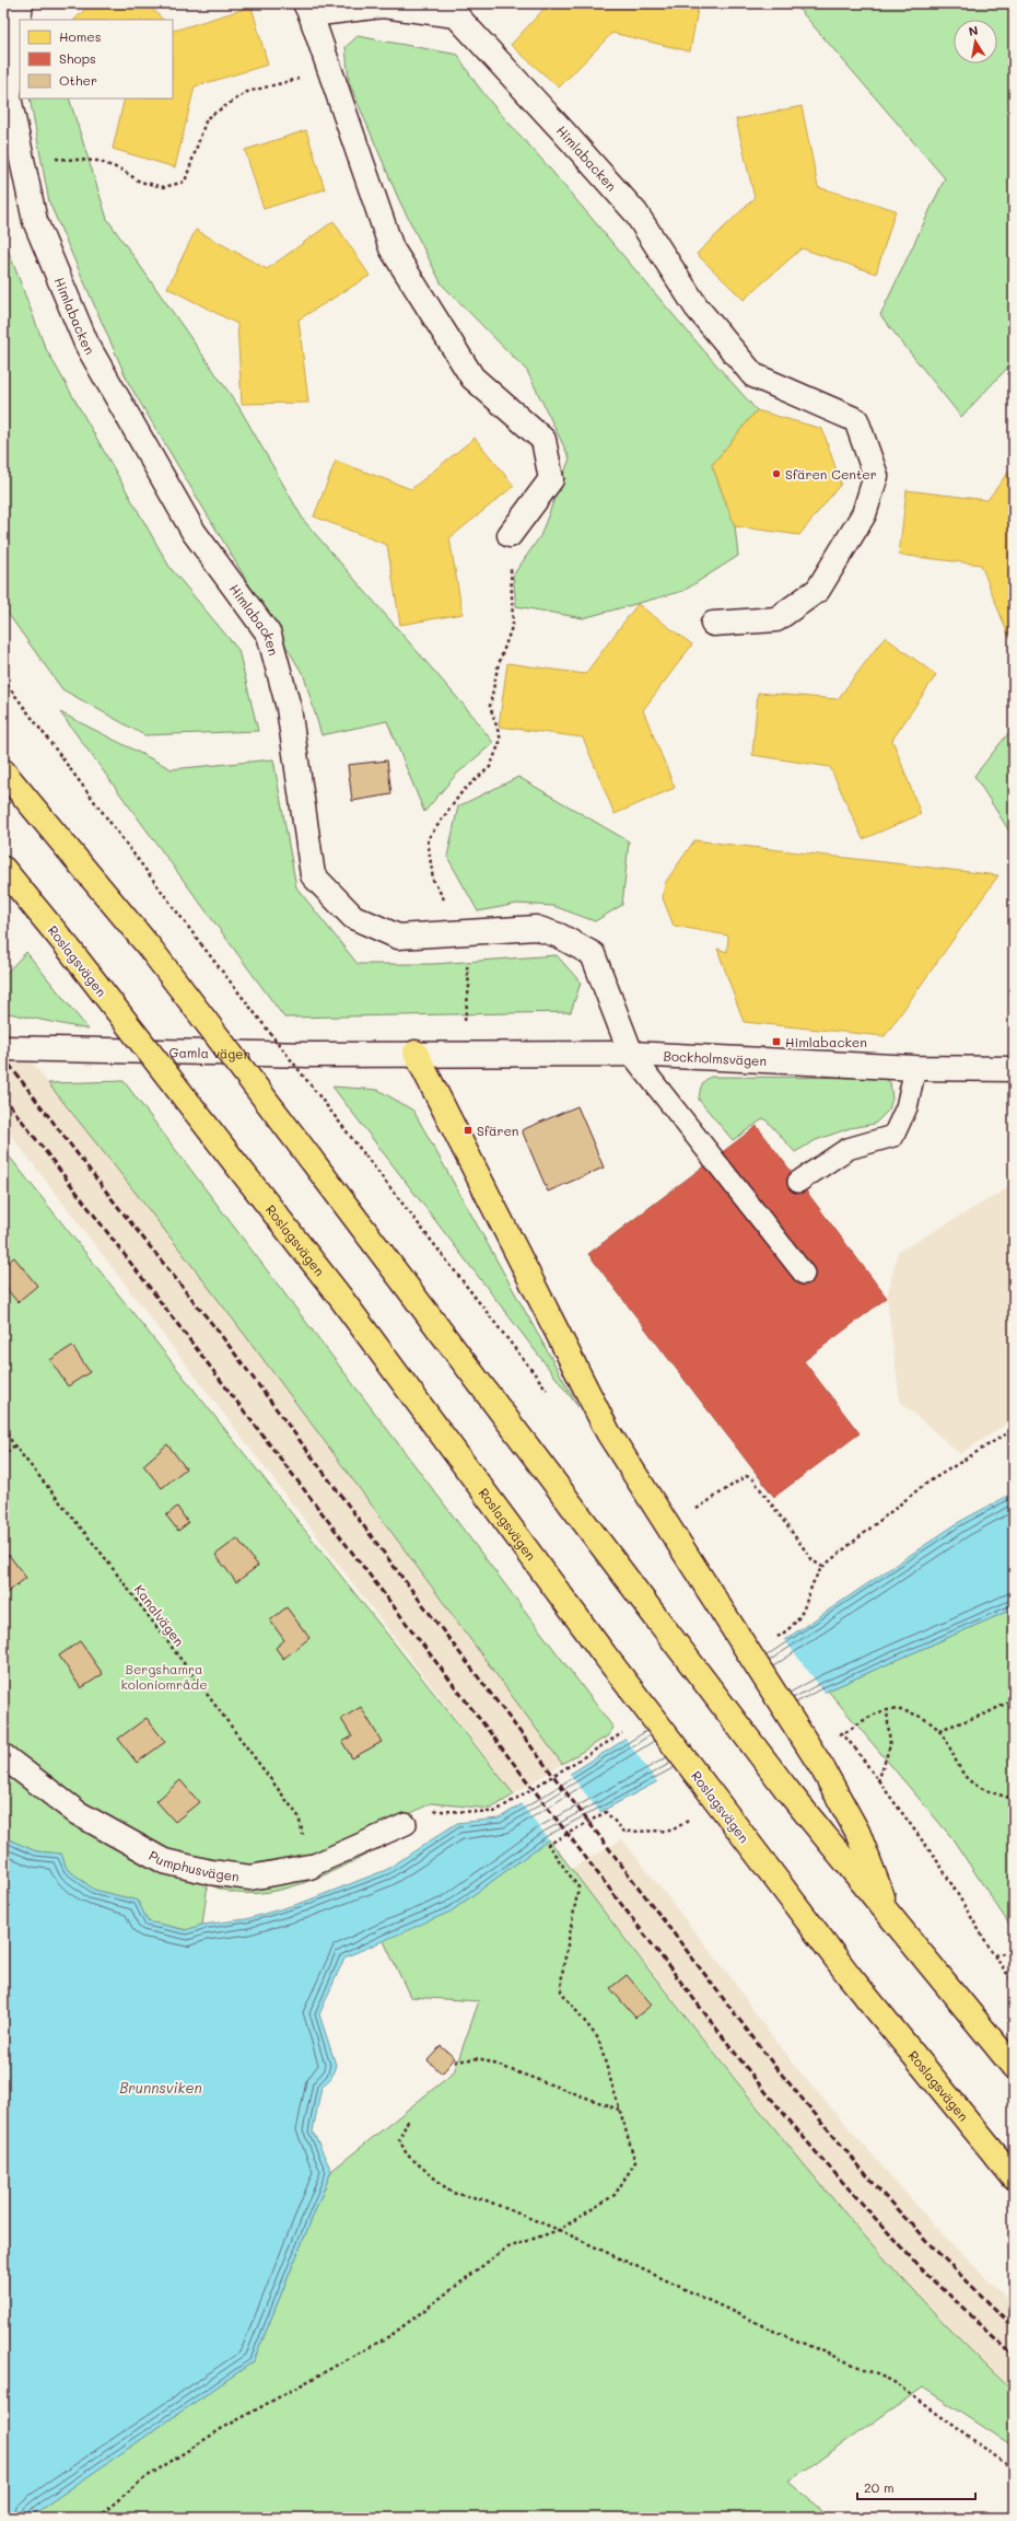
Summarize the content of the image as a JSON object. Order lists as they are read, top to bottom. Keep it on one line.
{"streets":{"main road":["Roslagsvägen"],"street":["Himlabacken","Gamla vägen","Bockholmsvägen","Pumphusvägen"],"path":["Kanalvägen"]},"crossings":[["Himlabacken","Bockholmsvägen"],["Gamla vägen","Bockholmsvägen"],["Kanalvägen","Pumphusvägen"]],"water":["Brunnsviken"],"parks":["Bergshamra koloniområde"],"places":{"other":["Sfären Center"],"transit":["Himlabacken","Sfären"]},"legend":["Homes","Shops","Other"],"scale_bar":"20 m","north":"top"}
